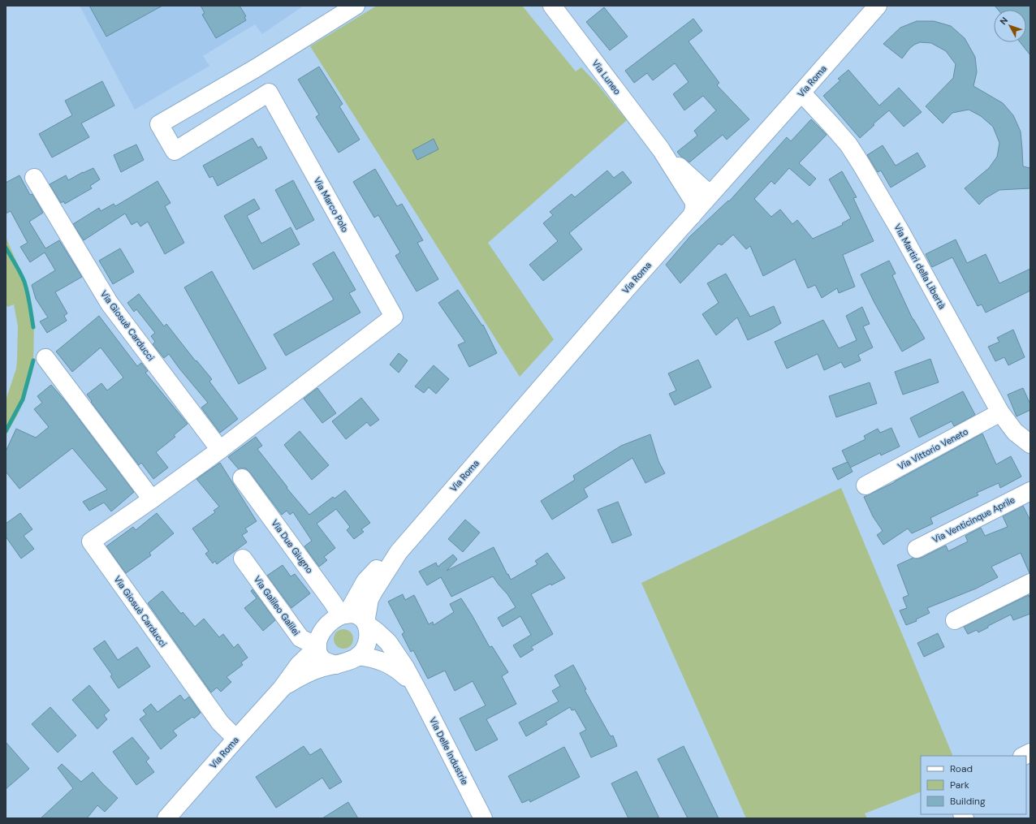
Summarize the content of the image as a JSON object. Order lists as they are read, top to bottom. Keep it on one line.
{"streets":{"street":["Via Luneo","Via Roma","Via Marco Polo","Via Martiri della Libertà","Via Giosuè Carducci","Via Vittorio Veneto","Via Venticinque Aprile","Via Due Giugno","Via Galileo Galilei","Via Delle Industrie"]},"crossings":[["Via Luneo","Via Roma"],["Via Roma","Via Martiri della Libertà"],["Via Roma","Via Giosuè Carducci"],["Via Roma","Via Due Giugno"],["Via Roma","Via Galileo Galilei"],["Via Roma","Via Delle Industrie"],["Via Marco Polo","Via Giosuè Carducci"],["Via Martiri della Libertà","Via Vittorio Veneto"],["Via Due Giugno","Via Galileo Galilei"],["Via Due Giugno","Via Delle Industrie"],["Via Galileo Galilei","Via Delle Industrie"]],"legend":["Road","Park","Building"],"north":"top left"}
